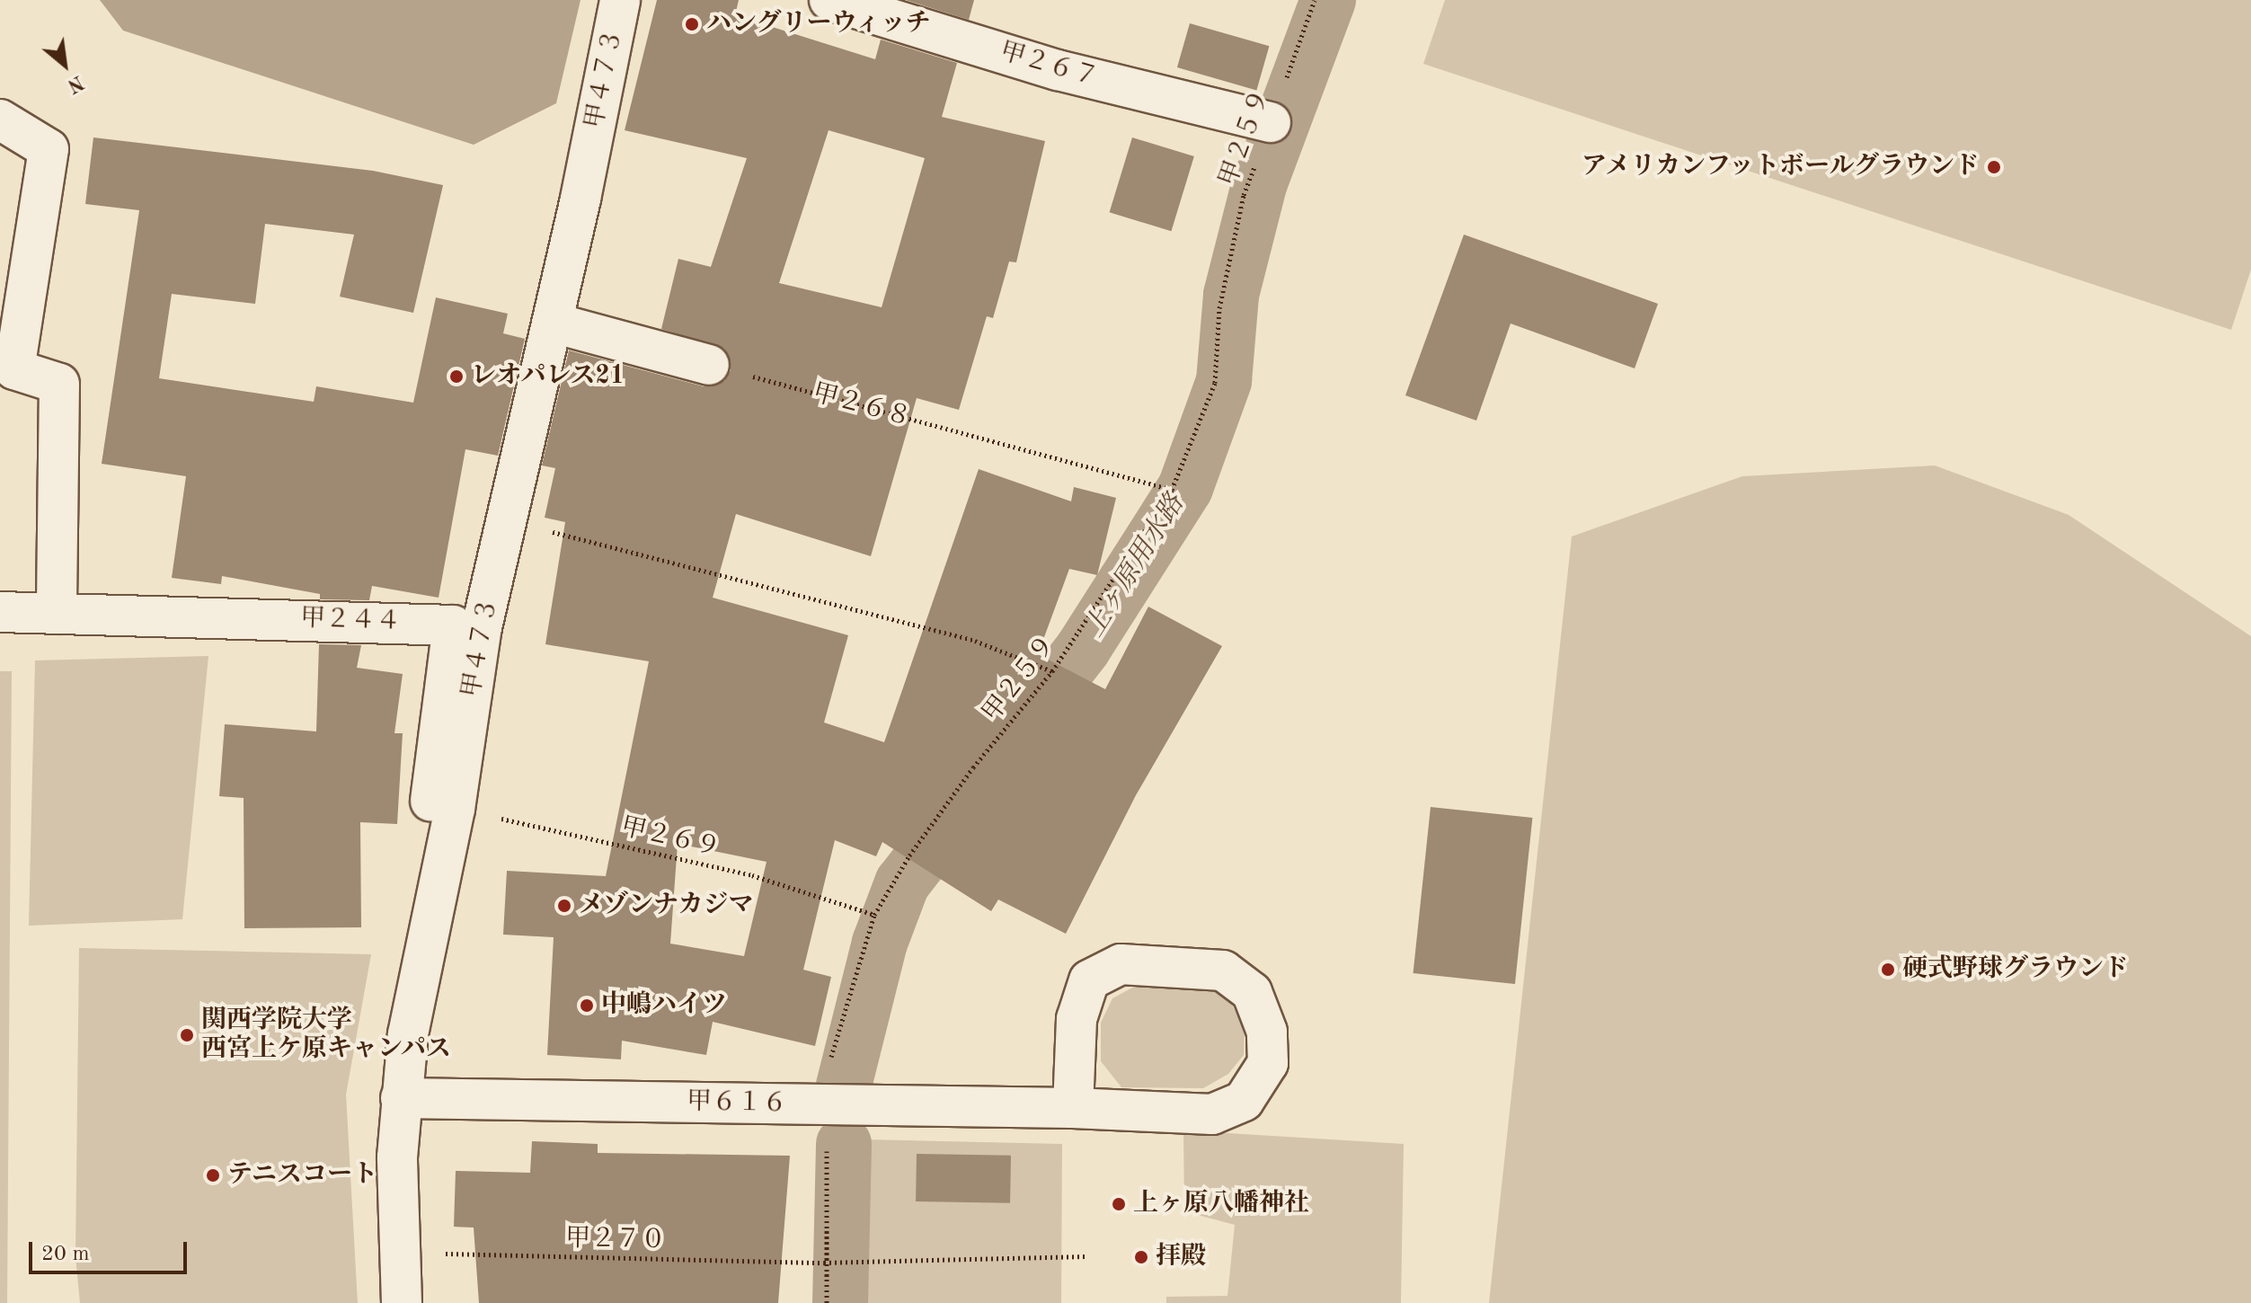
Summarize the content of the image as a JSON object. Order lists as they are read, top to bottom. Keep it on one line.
{"streets":{"street":["甲２６７","甲４７３","甲２４４","甲６１６"],"path":["甲２５９","甲２６８","甲２６９","甲２７０"]},"crossings":[["甲２６７","甲２５９"],["甲４７３","甲２６９"],["甲４７３","甲６１６"],["甲４７３","甲２７０"],["甲２５９","甲２６８"],["甲２５９","甲２６９"],["甲２５９","甲６１６"],["甲２５９","甲２７０"]],"water":["上ヶ原用水路"],"places":["ハングリーウィッチ","アメリカンフットボールグラウンド","レオパレス21","メゾンナカジマ","硬式野球グラウンド","中嶋ハイツ","関西学院大学 西宮上ケ原キャンパス","テニスコート","上ヶ原八幡神社","拝殿"],"scale_bar":"20 m","north":"bottom right"}
